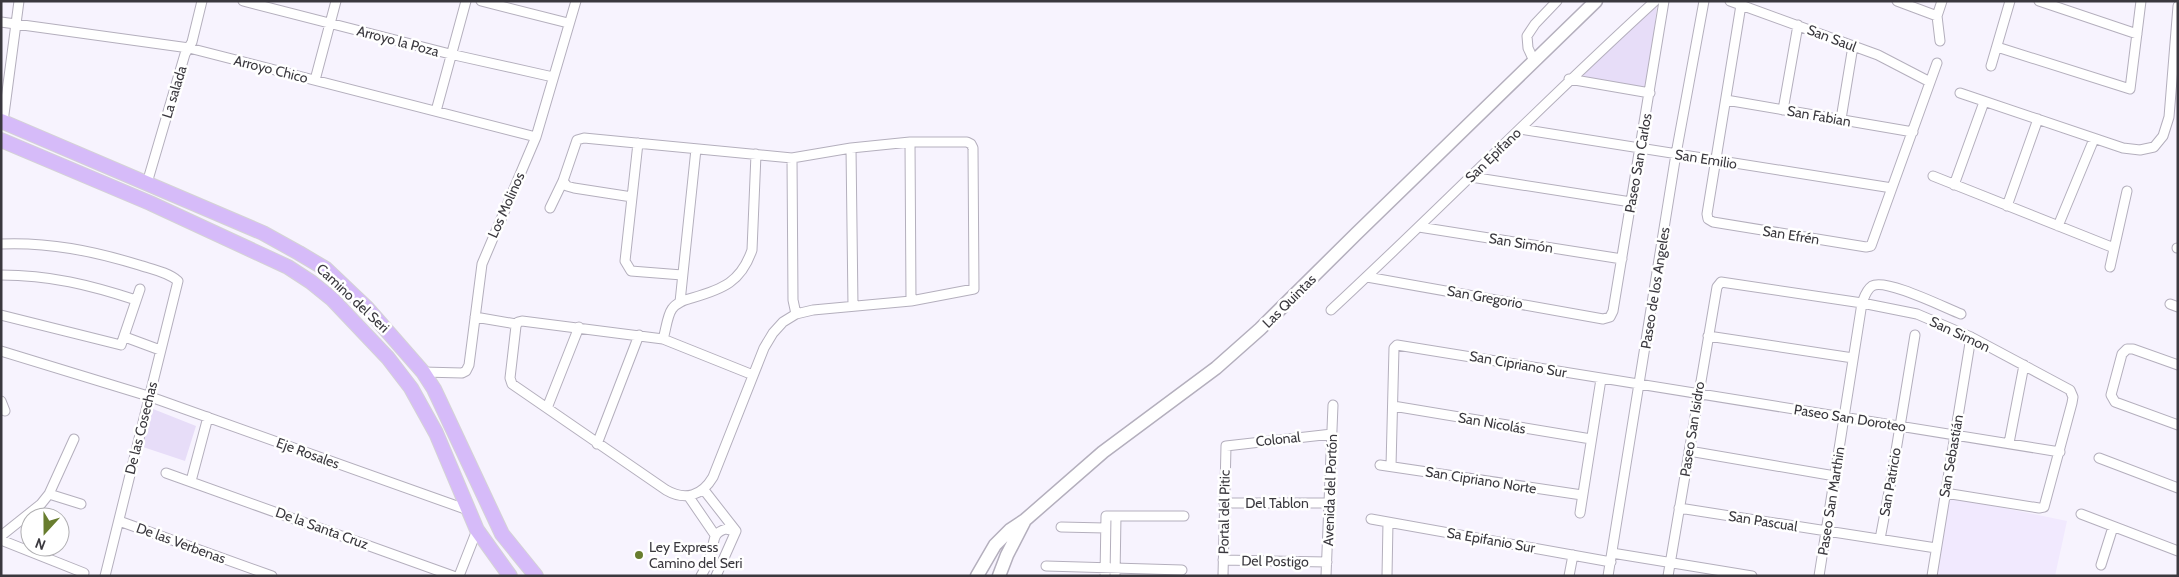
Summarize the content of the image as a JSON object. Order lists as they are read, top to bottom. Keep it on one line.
{"streets":{"main road":["Camino del Seri"],"street":["San Saul","Arroyo la Poza","Arroyo Chico","La salada","San Fabian","San Epifano","San Emilio","Paseo San Carlos","Los Molinos","San Efrén","San Simón","Paseo de los Angeles","San Gregorio","Las Quintas","San Simon","San Cipriano Sur","Paseo San Doroteo","San Nicolás","De las Cosechas","Paseo San Isidro","Colonal","Eje Rosales","San Sebastián","San Cipriano Norte","San Patricio","Avenida del Portón","Paseo San Marthin","Del Tablon","Portal del Pitic","San Pascual","De la Santa Cruz","Sa Epifanio Sur","De las Verbenas","Del Postigo"]},"crossings":[["Arroyo la Poza","Los Molinos"],["Arroyo Chico","La salada"],["Arroyo Chico","Los Molinos"],["La salada","Camino del Seri"],["San Epifano","San Emilio"],["San Epifano","San Simón"],["San Epifano","San Gregorio"],["San Emilio","Paseo San Carlos"],["San Emilio","San Efrén"],["San Emilio","Paseo de los Angeles"],["Paseo San Carlos","San Simón"],["Paseo San Carlos","San Gregorio"],["Los Molinos","Camino del Seri"],["Paseo de los Angeles","San Cipriano Sur"],["Paseo de los Angeles","Paseo San Doroteo"],["Paseo de los Angeles","Sa Epifanio Sur"],["Camino del Seri","Eje Rosales"],["San Simon","Paseo San Doroteo"],["San Simon","Paseo San Isidro"],["San Simon","San Sebastián"],["San Simon","Paseo San Marthin"],["San Cipriano Sur","Paseo San Doroteo"],["San Cipriano Sur","San Nicolás"],["Paseo San Doroteo","Paseo San Isidro"],["Paseo San Doroteo","San Sebastián"],["Paseo San Doroteo","San Patricio"],["Paseo San Doroteo","Paseo San Marthin"],["De las Cosechas","Eje Rosales"],["De las Cosechas","De las Verbenas"],["Paseo San Isidro","San Pascual"],["Paseo San Isidro","Sa Epifanio Sur"],["Colonal","Avenida del Portón"],["Colonal","Portal del Pitic"],["San Sebastián","San Pascual"],["San Patricio","San Pascual"],["Avenida del Portón","Del Tablon"],["Avenida del Portón","Del Postigo"],["Paseo San Marthin","San Pascual"],["Del Tablon","Portal del Pitic"],["Portal del Pitic","Del Postigo"]],"places":["Ley Express Camino del Seri"],"north":"bottom"}
